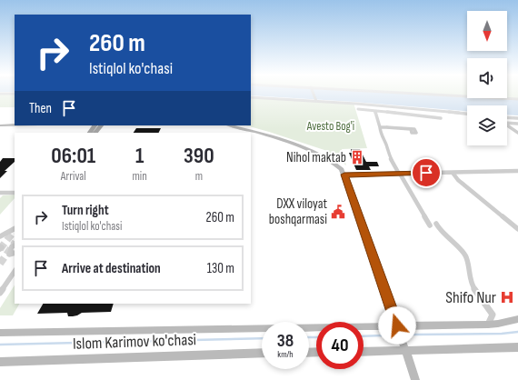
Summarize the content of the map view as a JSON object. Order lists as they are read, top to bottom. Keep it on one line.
{"streets":{"main road":["Islom Karimov ko'chasi"]},"parks":["Avesto Bog'i"],"places":{"building":["Nihol maktab"],"public building":["DXX viloyat boshqarmasi"],"hospital":["Shifo Nur"]},"north":"bottom","page":{"turn":["260 m","Istiqlol ko'chasi"],"then":"Then","eta":["06:01","Arrival","1","min","390","m"],"list":[{"name":"Turn right","note":"Istiqlol ko'chasi","value":"260 m"},{"name":"Arrive at destination","value":"130 m"}],"speed":"38 km/h","limit":"40"}}
